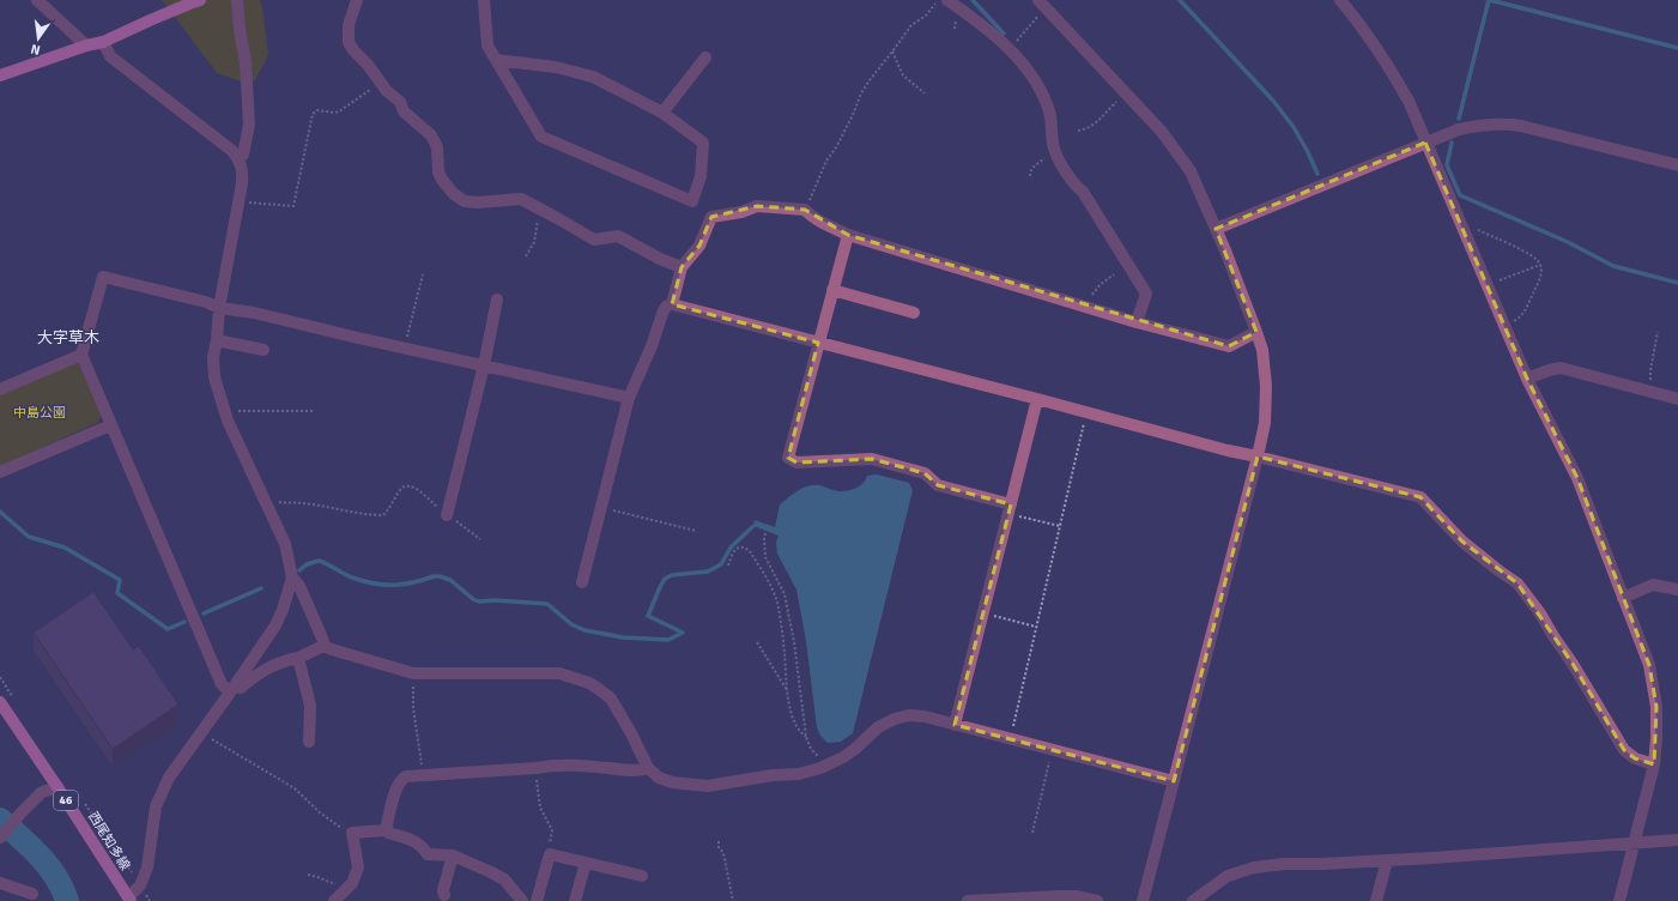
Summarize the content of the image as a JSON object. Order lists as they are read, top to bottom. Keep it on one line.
{"streets":{"main road":["46","西尾知多線"]},"districts":["大字草木"],"parks":["中島公園"],"north":"bottom"}
